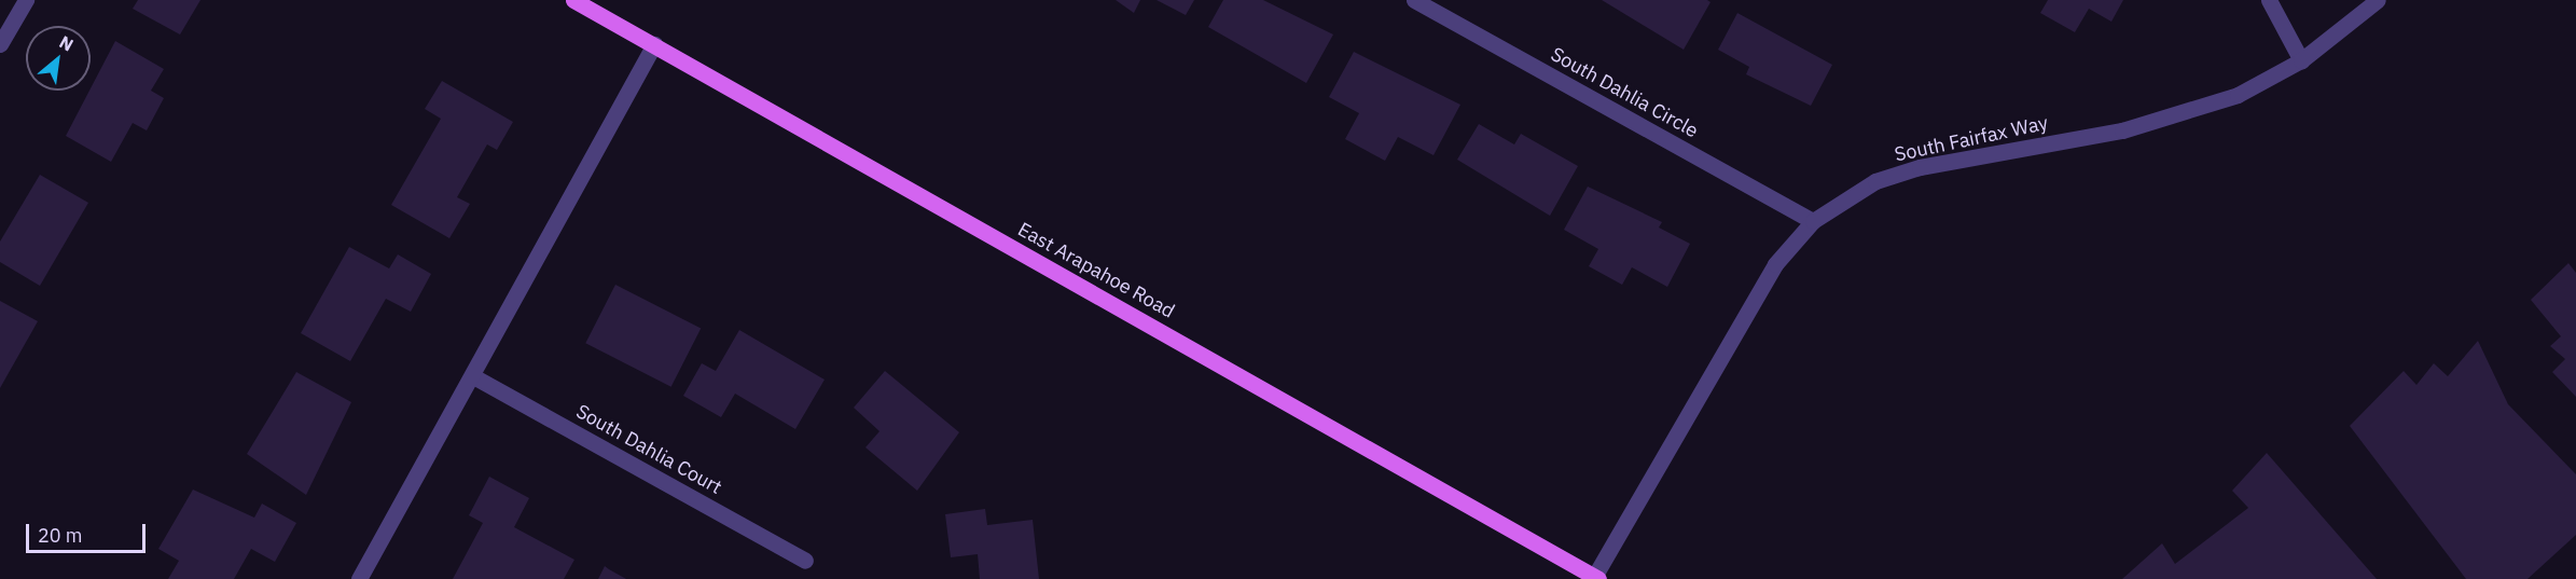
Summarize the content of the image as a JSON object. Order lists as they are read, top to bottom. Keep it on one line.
{"streets":{"main road":["East Arapahoe Road"],"street":["South Dahlia Circle","South Fairfax Way","South Dahlia Court"]},"crossings":[["South Dahlia Circle","South Fairfax Way"],["South Fairfax Way","East Arapahoe Road"]],"scale_bar":"20 m","north":"top right"}
